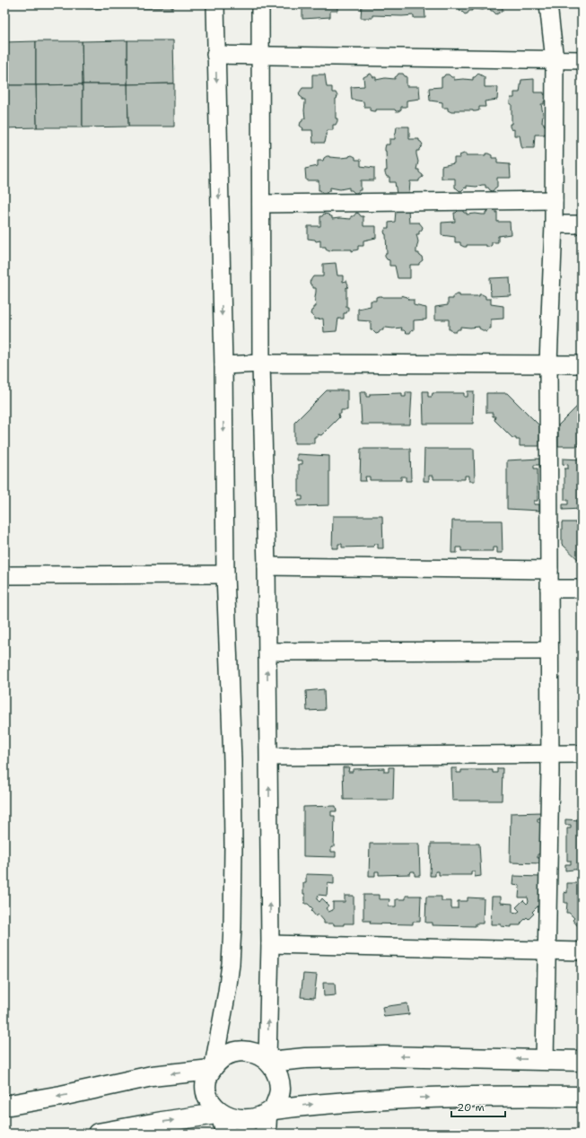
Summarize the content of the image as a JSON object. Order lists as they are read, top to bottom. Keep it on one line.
{"scale_bar":"20 m"}
